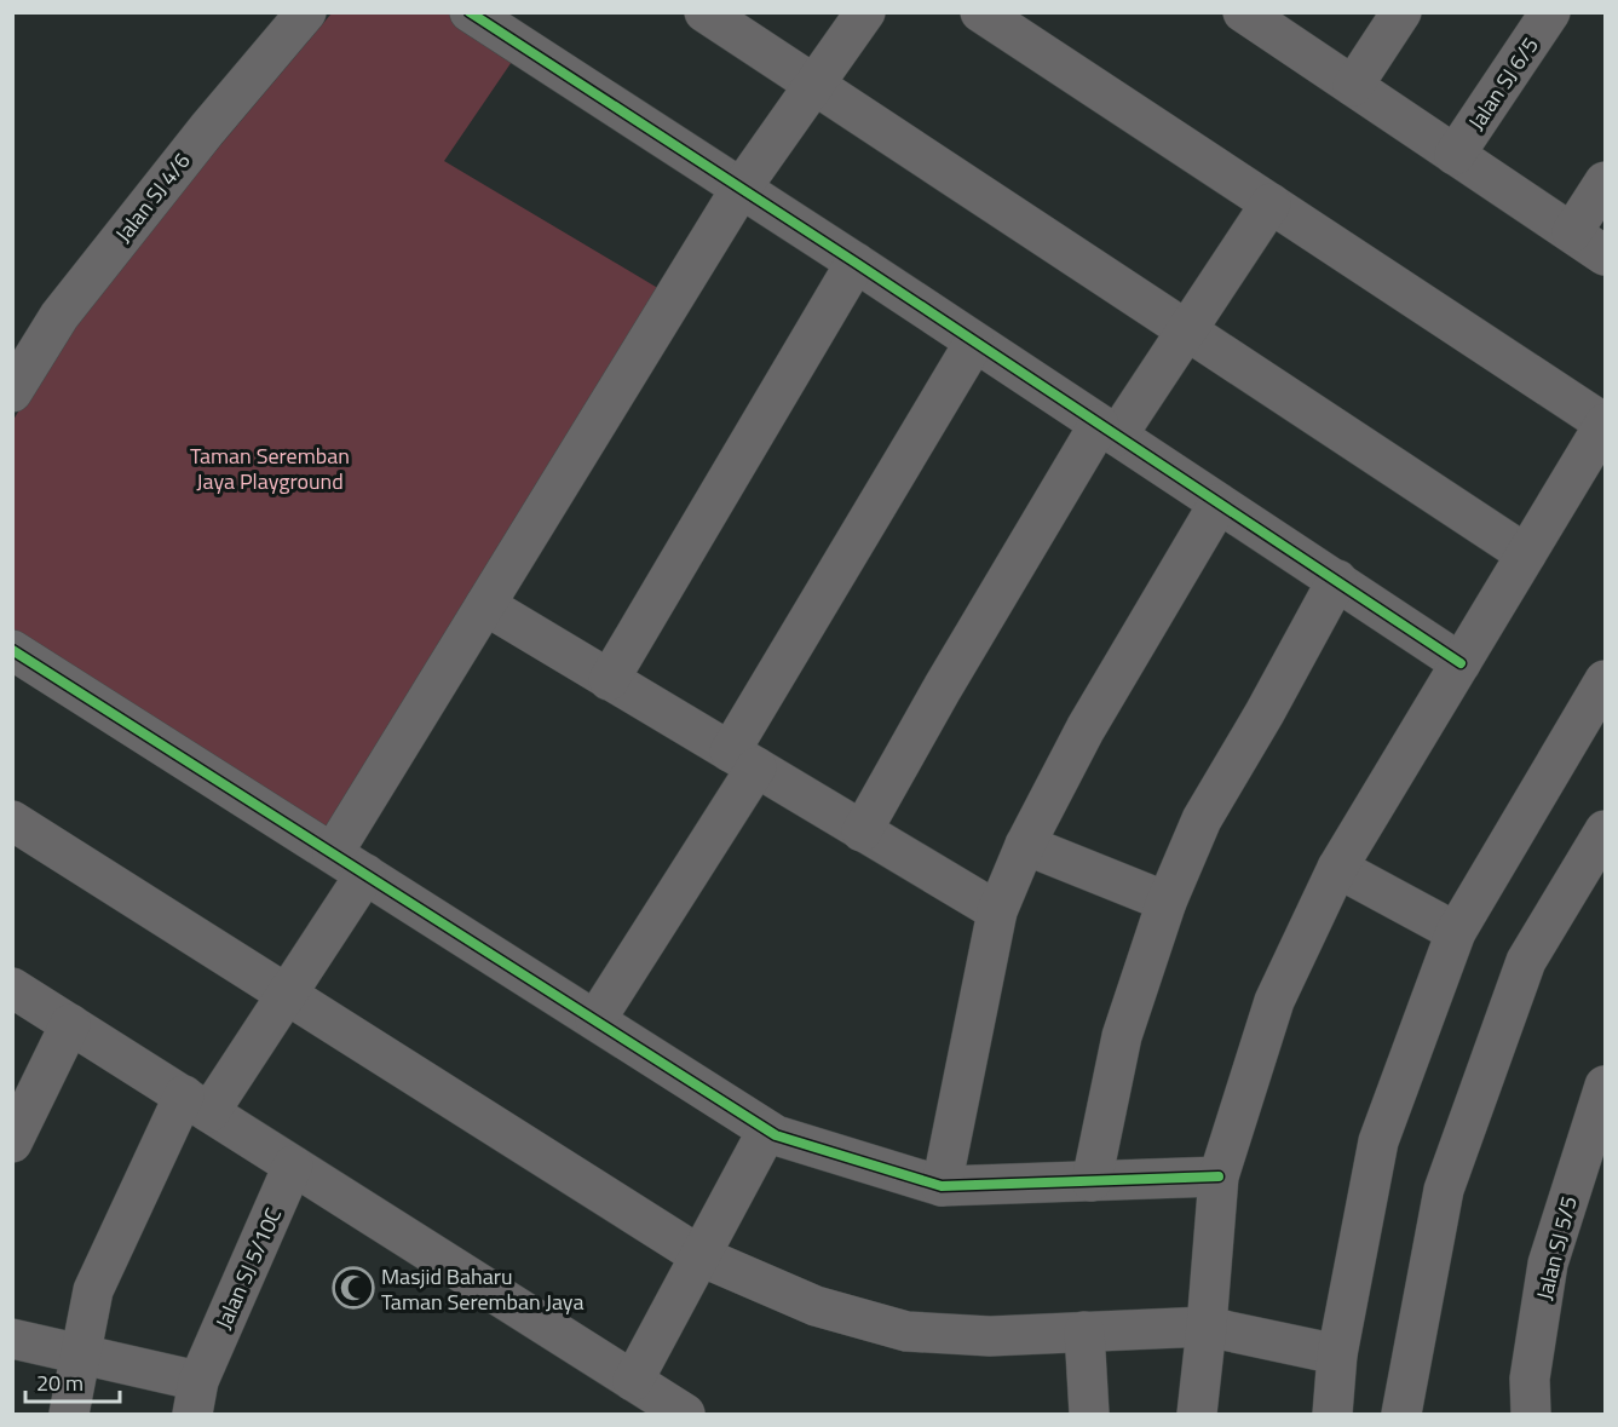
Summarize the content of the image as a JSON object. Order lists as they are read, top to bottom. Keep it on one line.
{"streets":{"street":["Jalan SJ 6/5","Jalan SJ 4/6","Jalan SJ 5/5","Jalan SJ 5/10C"]},"parks":["Taman Seremban Jaya Playground"],"places":{"mosque":["Masjid Baharu Taman Seremban Jaya"]},"scale_bar":"20 m"}
